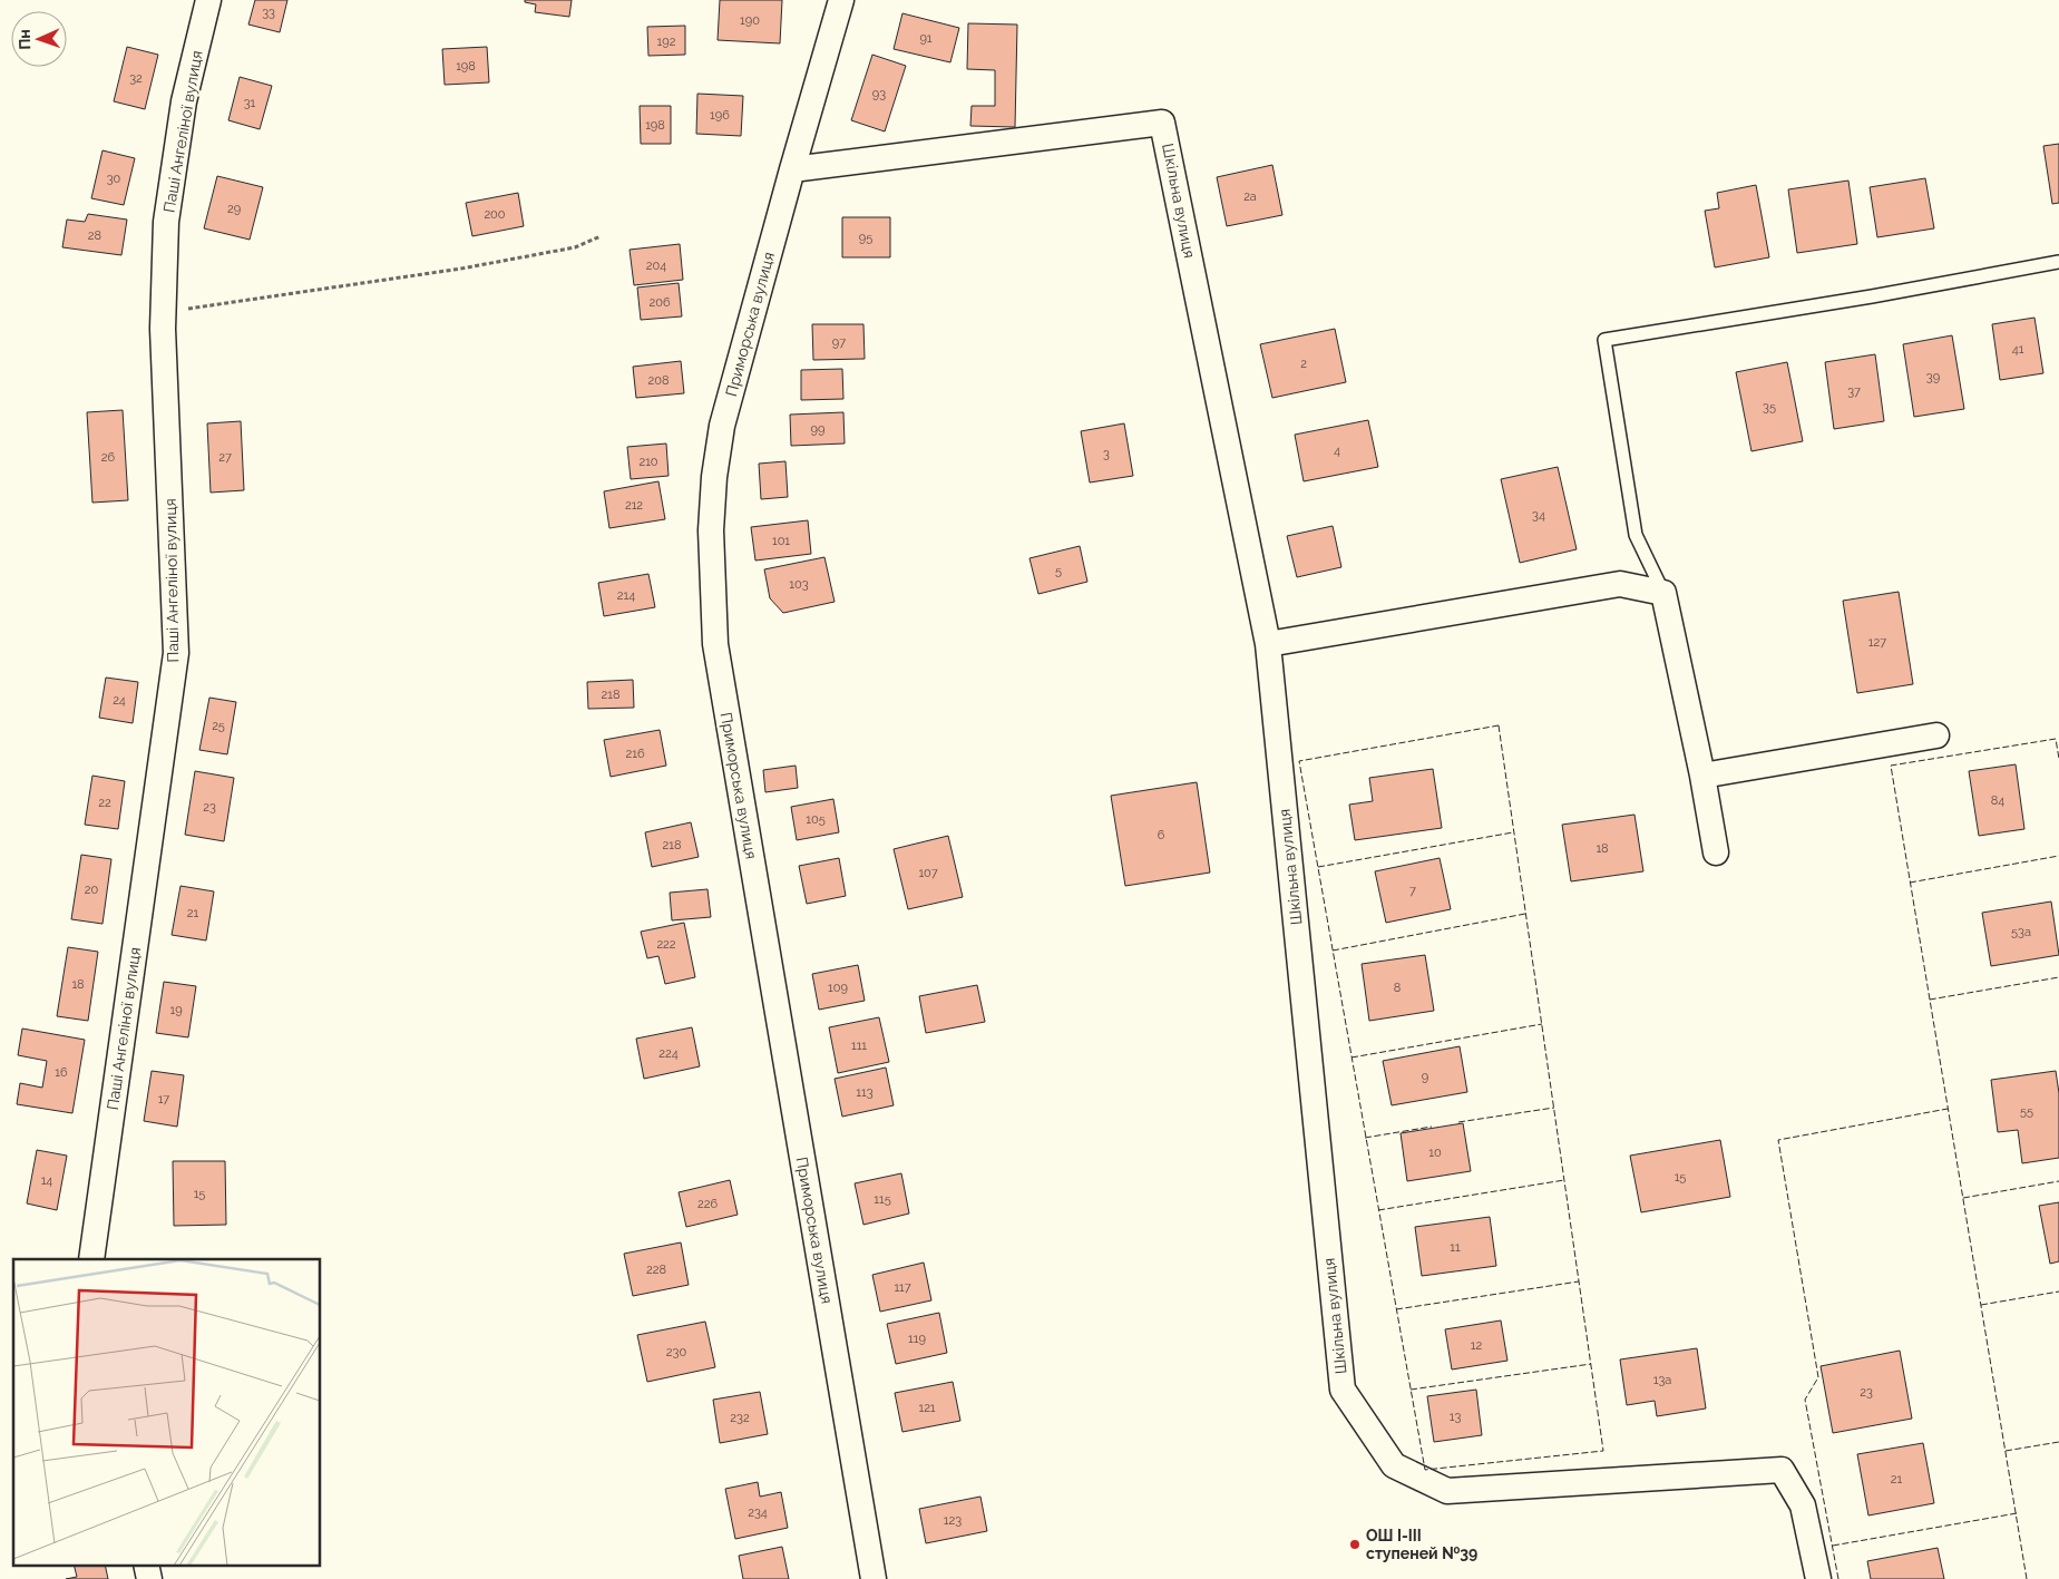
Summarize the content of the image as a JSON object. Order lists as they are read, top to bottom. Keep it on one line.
{"streets":{"street":["Паші Ангеліної вулиця","Шкільна вулиця","Приморська вулиця"]},"crossings":[["Шкільна вулиця","Приморська вулиця"]],"places":["ОШ I-III ступеней №39"],"house_numbers":["33","190","91","192","198","32","93","31","196","198","30","2а","29","200","28","95","204","206","97","41","2","39","208","37","35","99","4","3","26","27","210","212","34","101","5","103","214","127","218","24","25","216","84","22","23","105","6","218","18","107","20","7","21","53а","222","18","109","8","19","111","224","16","9","113","17","55","10","15","14","15","115","226","11","228","117","119","12","230","13а","23","121","13","232","21","234","123"],"north":"left"}
